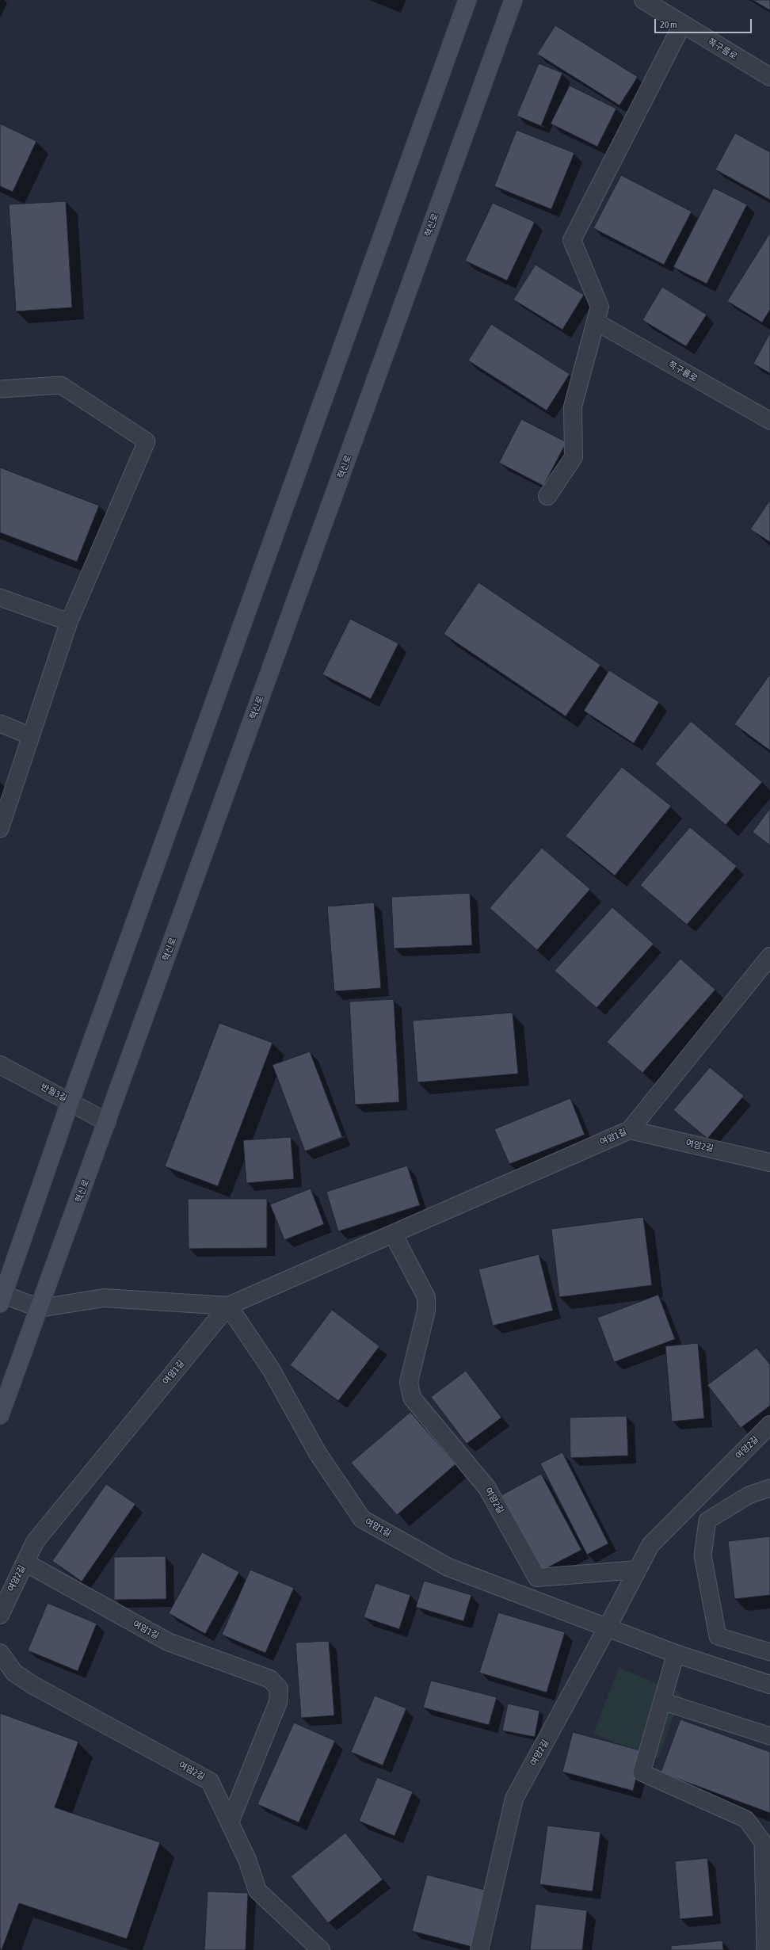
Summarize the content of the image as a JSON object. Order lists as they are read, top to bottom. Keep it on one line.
{"streets":{"street":["쪽구름로","혁신로","반월3길","여암1길","여암2길"]},"crossings":[["혁신로","반월3길"],["혁신로","여암1길"],["여암1길","여암2길"]],"scale_bar":"20 m"}
